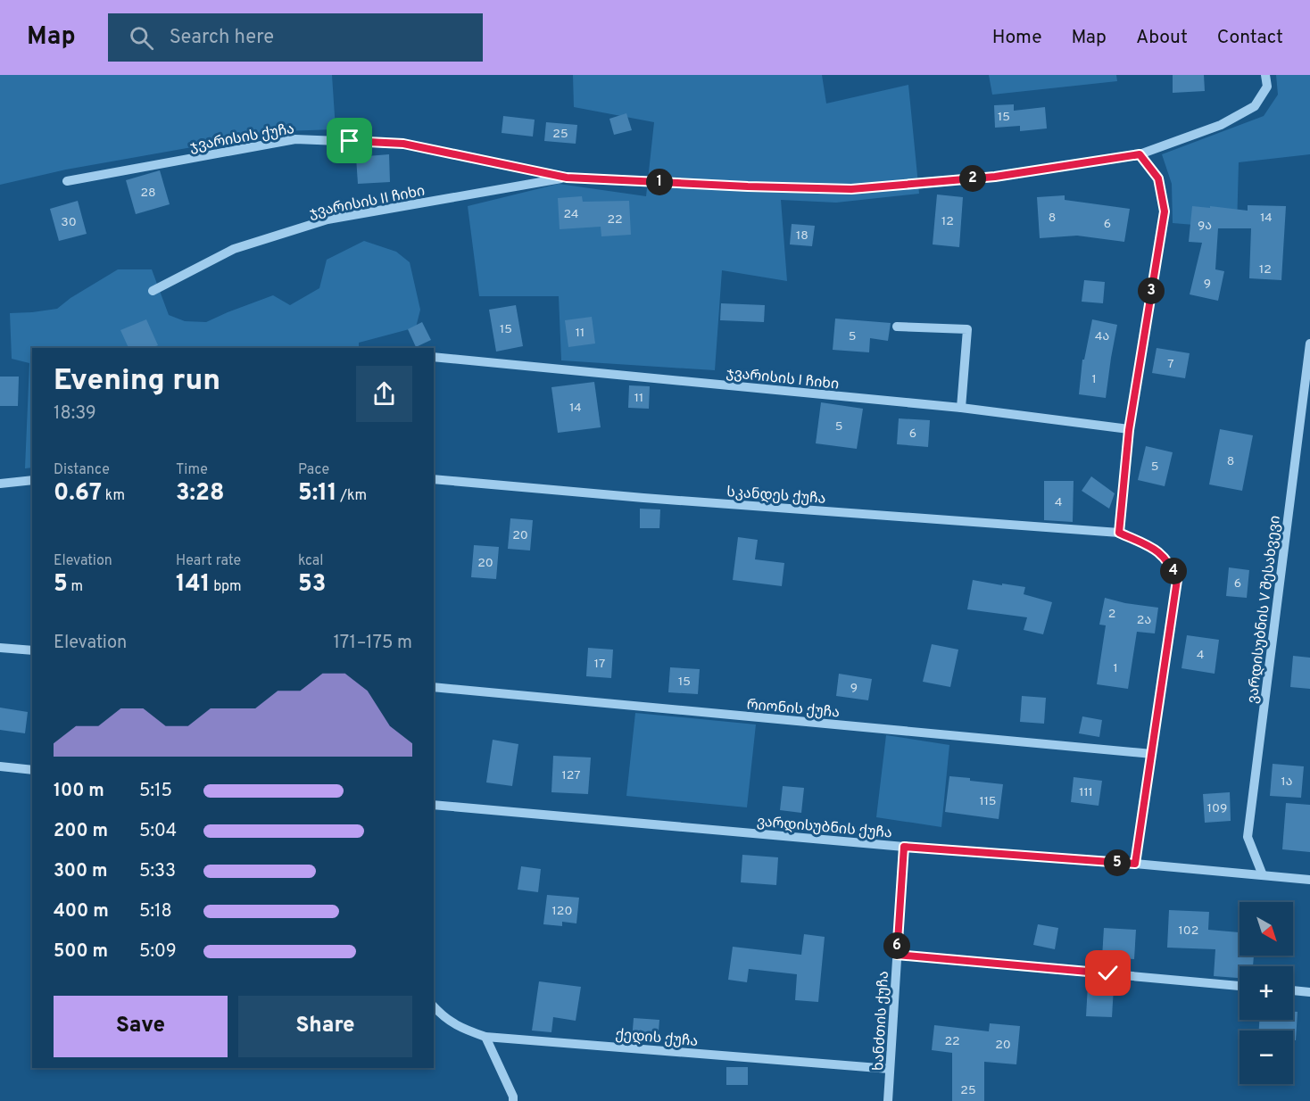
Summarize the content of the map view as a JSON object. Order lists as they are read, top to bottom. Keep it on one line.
{"streets":{"street":["ჯვარისის ქუჩა","ჯვარისის II ჩიხი","ჯვარისის I ჩიხი","სკანდეს ქუჩა","ვარდისუბნის V შესახვევი","რიონის ქუჩა","ვარდისუბნის ქუჩა","ხანძთის ქუჩა","ქედის ქუჩა"]},"crossings":[["ჯვარისის ქუჩა","ჯვარისის II ჩიხი"],["ვარდისუბნის V შესახვევი","ვარდისუბნის ქუჩა"],["ვარდისუბნის ქუჩა","ხანძთის ქუჩა"],["ხანძთის ქუჩა","ქედის ქუჩა"]],"house_numbers":["15","25","28","24","8","14","22","12","30","6","9ა","18","12","9","15","11","5","4ა","7","1","11","14","5","6","8","5","4","20","20","6","2","2ა","4","17","1","15","9","127","1ა","111","115","109","120","102","22","20","25"],"north":"bottom right","page":{"header":"Map","search":"Search here","nav":["Home","Map","About","Contact"],"pins":["2","1","3","4","5","6"],"heading":["Evening run","18:39"],"stats":[["Distance","0.67 km"],["Time","3:28"],["Pace","5:11 /km"],["Elevation","5 m"],["Heart rate","141 bpm"],["kcal","53"]],"chart":["Elevation","171–175 m"],"list":[{"name":"100 m","note":"5:15"},{"name":"200 m","note":"5:04"},{"name":"300 m","note":"5:33"},{"name":"400 m","note":"5:18"},{"name":"500 m","note":"5:09"}],"map_buttons":["+","−"],"buttons":["Save","Share"]}}
